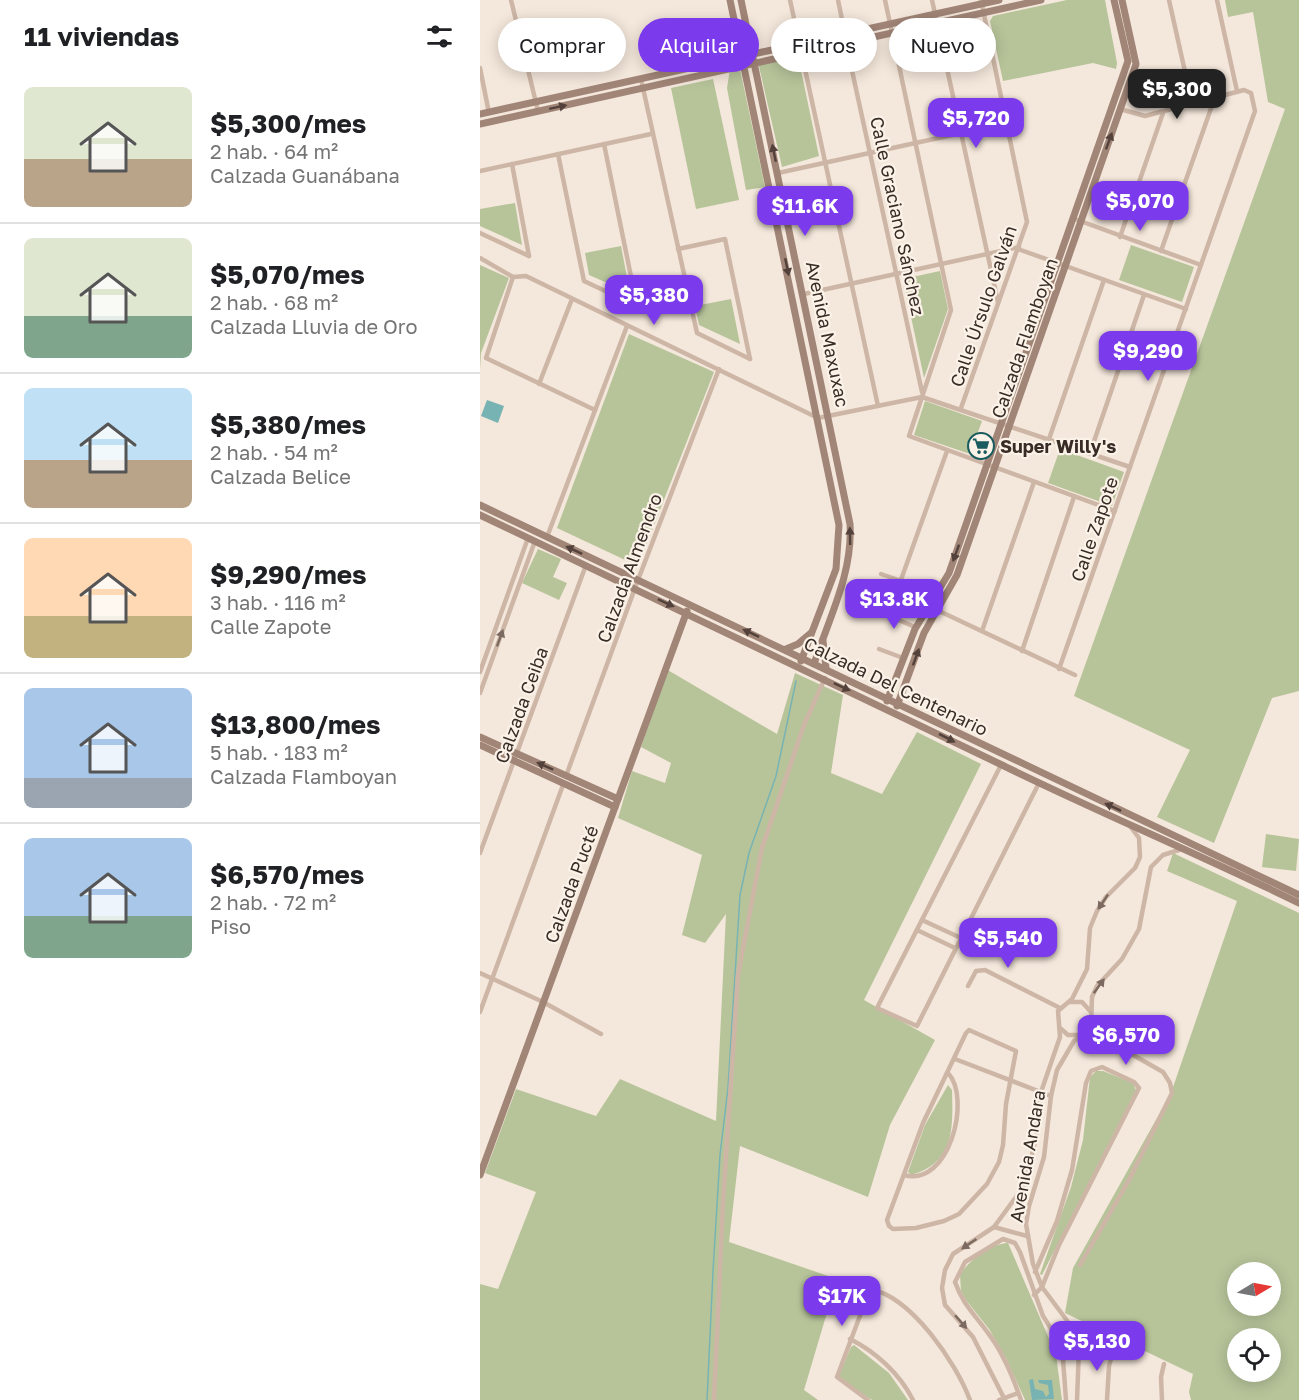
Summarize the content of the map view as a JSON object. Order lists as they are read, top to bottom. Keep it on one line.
{"streets":{"main road":["Avenida Maxuxac","Calzada Flamboyan","Calzada Del Centenario","Calzada Pucté"],"street":["Calle Graciano Sánchez","Calle Úrsulo Galván","Calle Zapote","Calzada Almendro","Calzada Ceiba","Avenida Andara"]},"crossings":[["Avenida Maxuxac","Calzada Del Centenario"],["Calzada Flamboyan","Calzada Del Centenario"],["Calzada Almendro","Calzada Del Centenario"],["Calzada Del Centenario","Calzada Ceiba"],["Calzada Del Centenario","Calzada Pucté"]],"places":{"supermarket":["Super Willy's"]},"north":"right","page":{"heading":"11 viviendas","chip":["Comprar","Alquilar","Filtros","Nuevo"],"price":["$5,300","$5,720","$5,070","$11.6K","$5,380","$9,290","$13.8K","$5,540","$6,570","$17K","$5,130"],"list":[{"name":"$5,300/mes","note":"2 hab. · 64 m² · Calzada Guanábana"},{"name":"$5,070/mes","note":"2 hab. · 68 m² · Calzada Lluvia de Oro"},{"name":"$5,380/mes","note":"2 hab. · 54 m² · Calzada Belice"},{"name":"$9,290/mes","note":"3 hab. · 116 m² · Calle Zapote"},{"name":"$13,800/mes","note":"5 hab. · 183 m² · Calzada Flamboyan"},{"name":"$6,570/mes","note":"2 hab. · 72 m² · Piso"}]}}
